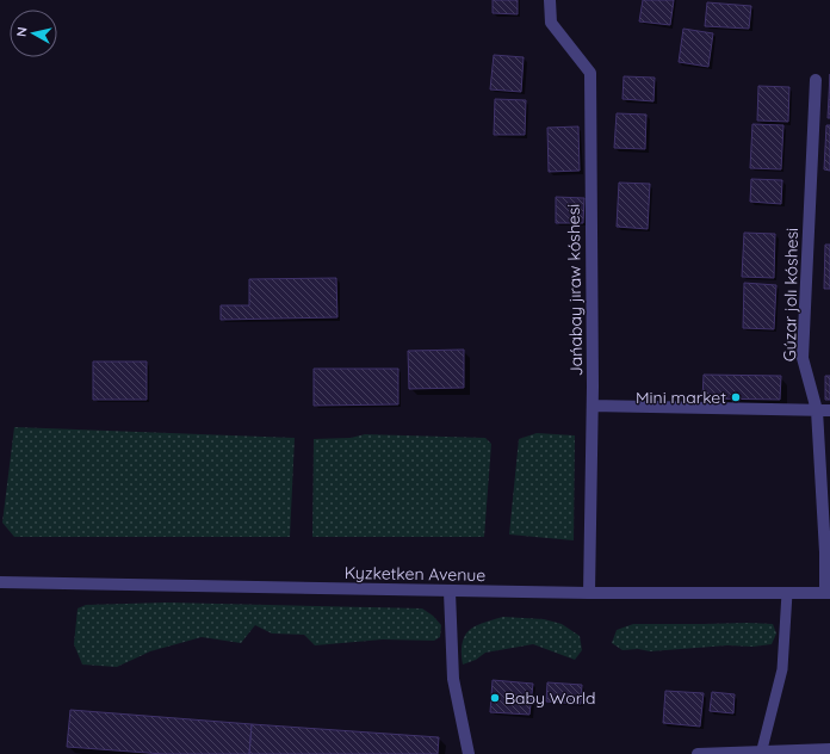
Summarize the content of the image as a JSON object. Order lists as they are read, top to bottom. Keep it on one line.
{"streets":{"street":["Jańabay jıraw kóshesi","Gúzar jolı kóshesi","Kyzketken Avenue"]},"crossings":[["Jańabay jıraw kóshesi","Kyzketken Avenue"],["Gúzar jolı kóshesi","Kyzketken Avenue"]],"places":["Mini market","Baby World"],"north":"left"}
